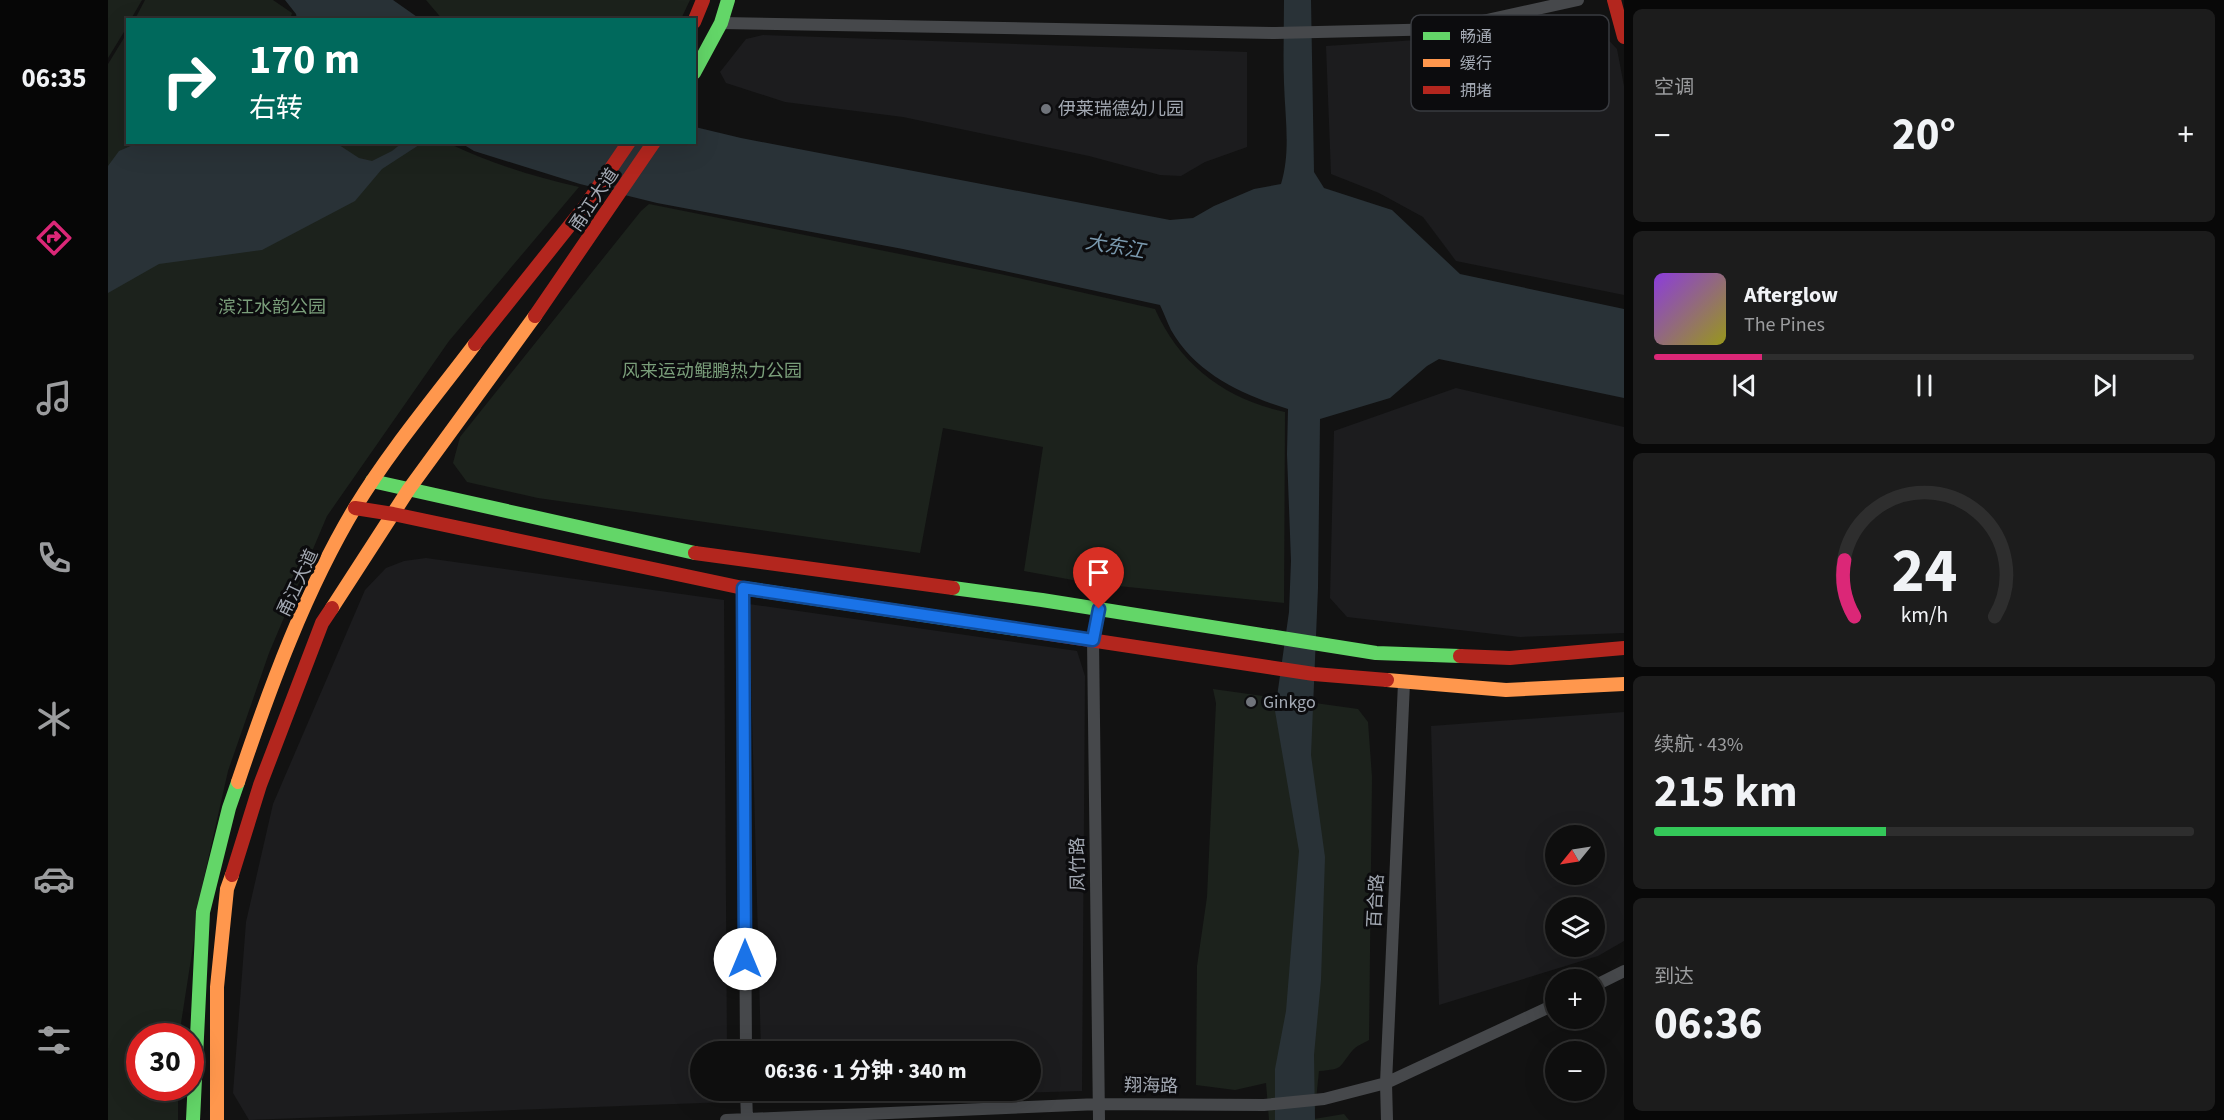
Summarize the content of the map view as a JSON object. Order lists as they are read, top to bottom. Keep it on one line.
{"streets":{"street":["甬江大道","凤竹路","百合路","翔海路"]},"crossings":[["凤竹路","翔海路"],["百合路","翔海路"]],"water":["大东江"],"parks":["滨江水韵公园","风来运动鲲鹏热力公园"],"places":["伊莱瑞德幼儿园","Ginkgo"],"legend":["畅通","缓行","拥堵"],"north":"bottom left","page":{"tabs":"06:35","tile":["空调",["续航 · 43%","215 km"],["到达","06:36"]],"turn":["170 m","右转"],"heat":["−","20°","+"],"song":["Afterglow","The Pines"],"map_buttons":["+","−"],"limit":"30","trip":"06:36 · 1 分钟 · 340 m","gauge":["24","km/h"]}}
